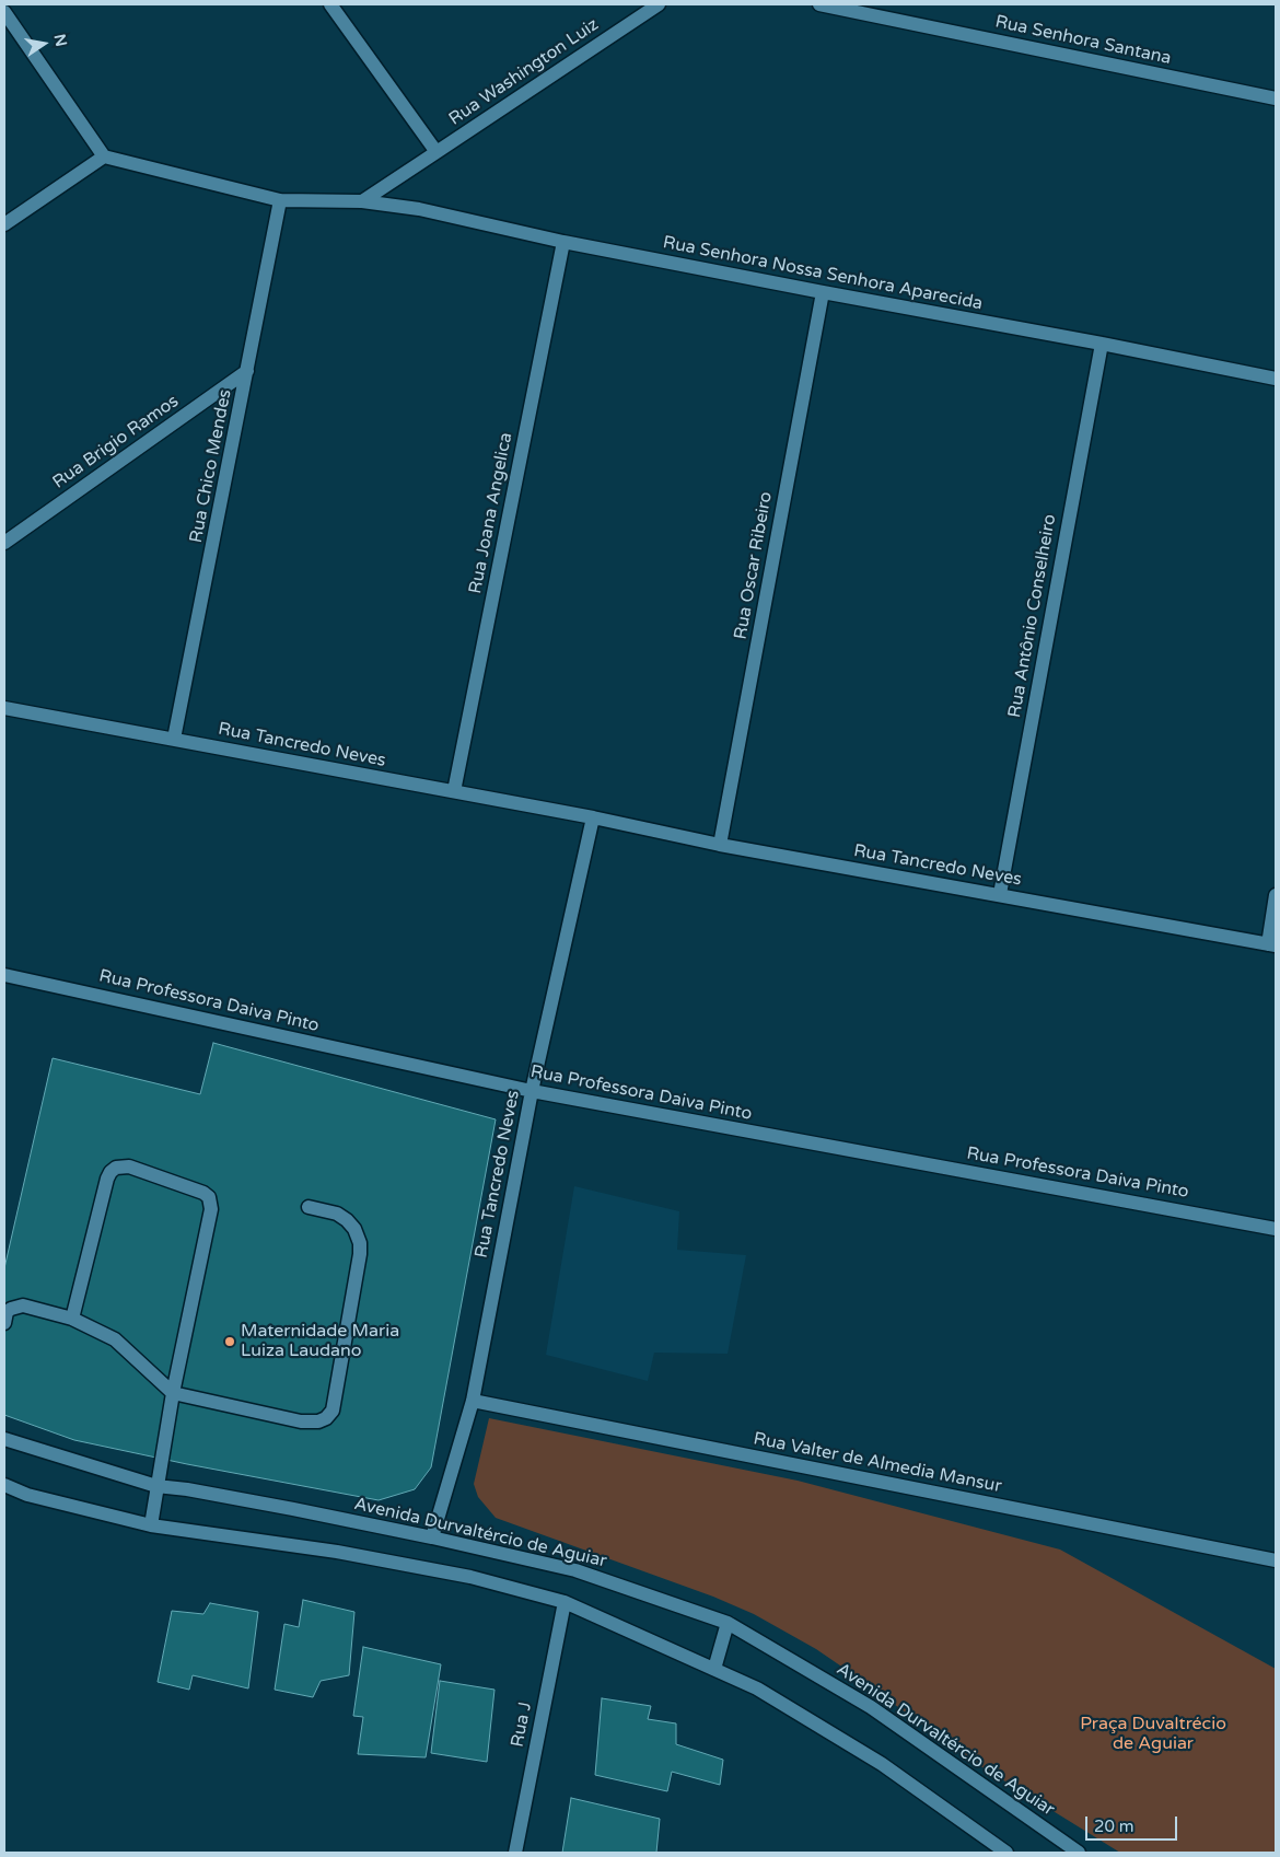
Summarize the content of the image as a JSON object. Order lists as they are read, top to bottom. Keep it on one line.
{"streets":{"street":["Rua Senhora Santana","Rua Washington Luiz","Rua Senhora Nossa Senhora Aparecida","Rua Brigio Ramos","Rua Chico Mendes","Rua Joana Angelica","Rua Oscar Ribeiro","Rua Antônio Conselheiro","Rua Tancredo Neves","Rua Professora Daiva Pinto","Rua Valter de Almedia Mansur","Avenida Durvaltércio de Aguiar","Rua J"]},"crossings":[["Rua Washington Luiz","Rua Senhora Nossa Senhora Aparecida"],["Rua Senhora Nossa Senhora Aparecida","Rua Chico Mendes"],["Rua Senhora Nossa Senhora Aparecida","Rua Joana Angelica"],["Rua Senhora Nossa Senhora Aparecida","Rua Oscar Ribeiro"],["Rua Senhora Nossa Senhora Aparecida","Rua Antônio Conselheiro"],["Rua Brigio Ramos","Rua Chico Mendes"],["Rua Chico Mendes","Rua Tancredo Neves"],["Rua Joana Angelica","Rua Tancredo Neves"],["Rua Oscar Ribeiro","Rua Tancredo Neves"],["Rua Antônio Conselheiro","Rua Tancredo Neves"],["Rua Tancredo Neves","Rua Professora Daiva Pinto"],["Rua Tancredo Neves","Rua Valter de Almedia Mansur"],["Rua Tancredo Neves","Avenida Durvaltércio de Aguiar"]],"parks":["Praça Duvaltrécio de Aguiar"],"places":["Maternidade Maria Luiza Laudano"],"scale_bar":"20 m","north":"right"}
